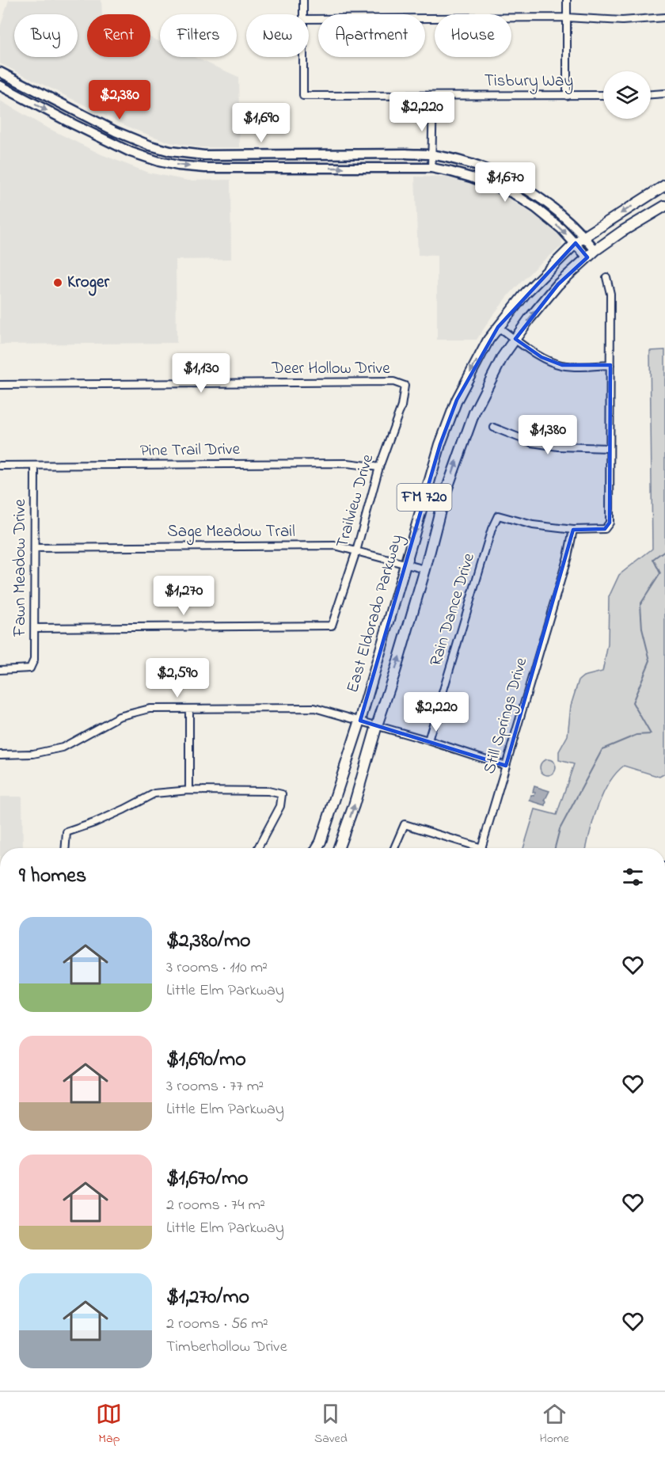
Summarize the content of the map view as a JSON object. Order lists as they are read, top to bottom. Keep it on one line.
{"streets":{"main road":["FM 720","East Eldorado Parkway"],"street":["Tisbury Way","Deer Hollow Drive","Pine Trail Drive","Trailview Drive","Sage Meadow Trail","Fawn Meadow Drive","Rain Dance Drive","Still Springs Drive"]},"crossings":[["Deer Hollow Drive","Trailview Drive"],["Pine Trail Drive","Trailview Drive"],["Pine Trail Drive","Fawn Meadow Drive"],["Trailview Drive","Sage Meadow Trail"],["Trailview Drive","Fawn Meadow Drive"],["Sage Meadow Trail","Fawn Meadow Drive"],["Sage Meadow Trail","East Eldorado Parkway"],["Rain Dance Drive","Still Springs Drive"]],"places":["Kroger"],"page":{"chip":["Buy","Rent","Filters","New","Apartment","House"],"price":["$2,380","$2,220","$1,690","$1,670","$1,130","$1,380","$1,270","$2,590","$2,220"],"heading":"9 homes","list":[{"name":"$2,380/mo","note":"3 rooms · 110 m² · Little Elm Parkway"},{"name":"$1,690/mo","note":"3 rooms · 77 m² · Little Elm Parkway"},{"name":"$1,670/mo","note":"2 rooms · 74 m² · Little Elm Parkway"},{"name":"$1,270/mo","note":"2 rooms · 56 m² · Timberhollow Drive"}],"tabs":["Map","Saved","Home"]}}
